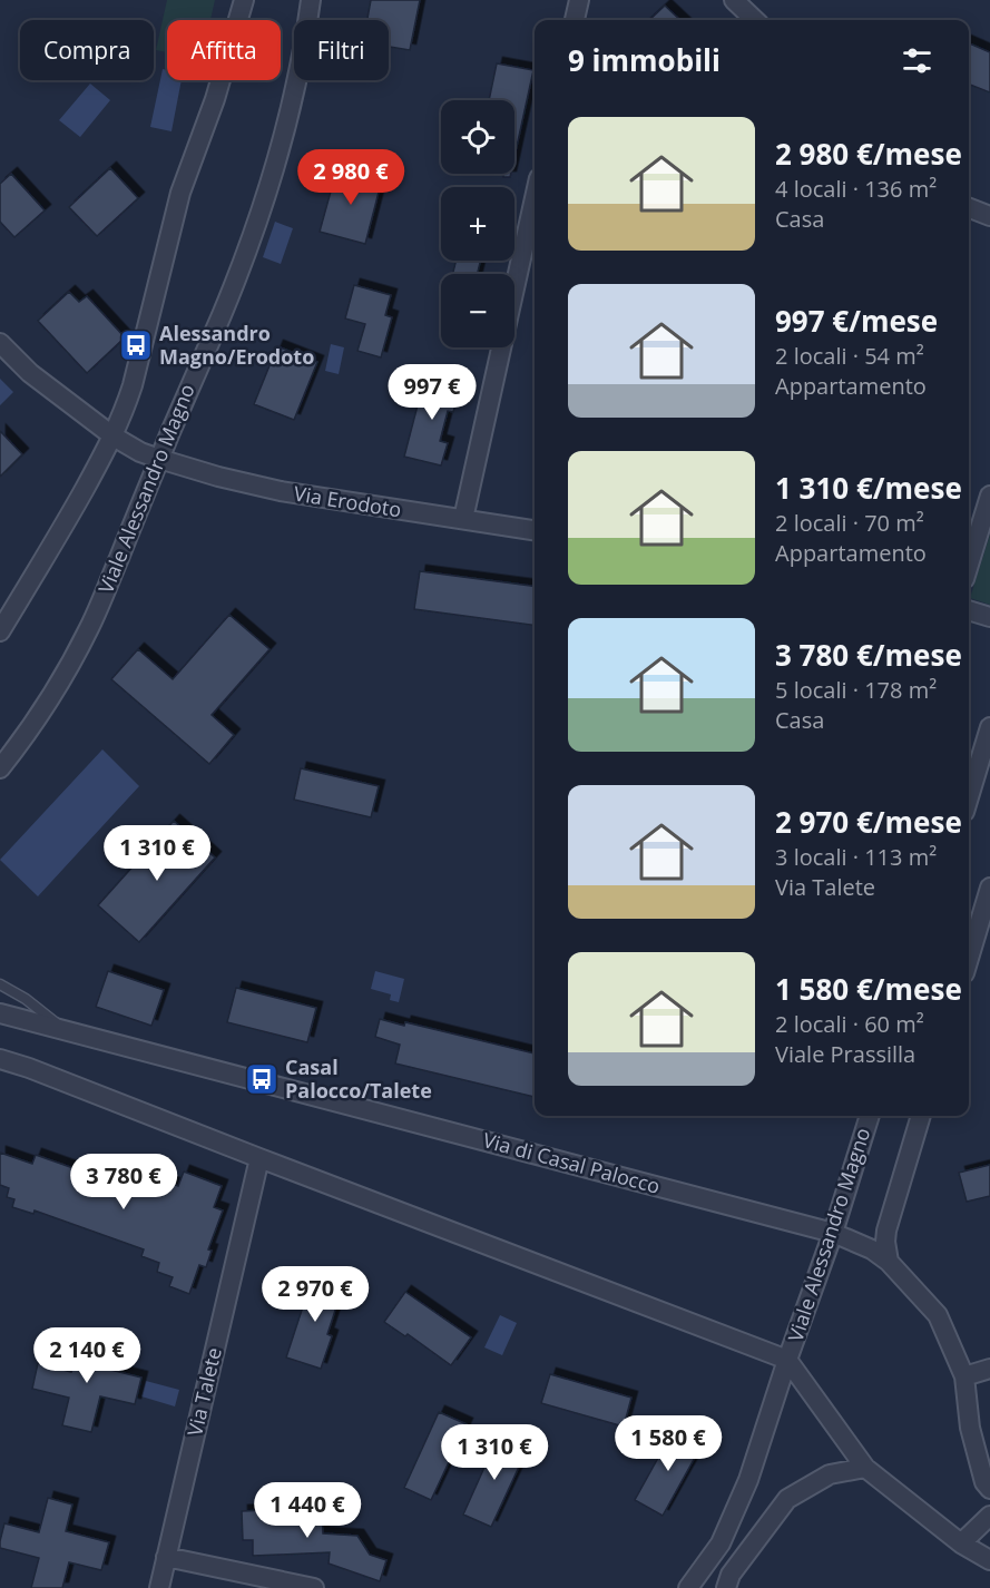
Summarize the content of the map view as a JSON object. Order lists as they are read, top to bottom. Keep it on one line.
{"streets":{"street":["Viale Alessandro Magno","Via Erodoto","Via di Casal Palocco","Via Talete"]},"crossings":[["Viale Alessandro Magno","Via Erodoto"],["Viale Alessandro Magno","Via di Casal Palocco"]],"places":{"bus stop":["Alessandro Magno/Erodoto","Casal Palocco/Talete"]},"page":{"chip":["Compra","Affitta","Filtri"],"heading":"9 immobili","map_buttons":["+","−"],"list":[{"name":"2 980 €/mese","note":"4 locali · 136 m² · Casa"},{"name":"997 €/mese","note":"2 locali · 54 m² · Appartamento"},{"name":"1 310 €/mese","note":"2 locali · 70 m² · Appartamento"},{"name":"3 780 €/mese","note":"5 locali · 178 m² · Casa"},{"name":"2 970 €/mese","note":"3 locali · 113 m² · Via Talete"},{"name":"1 580 €/mese","note":"2 locali · 60 m² · Viale Prassilla"}],"price":["2 980 €","997 €","1 310 €","3 780 €","2 970 €","2 140 €","1 580 €","1 310 €","1 440 €"]}}
